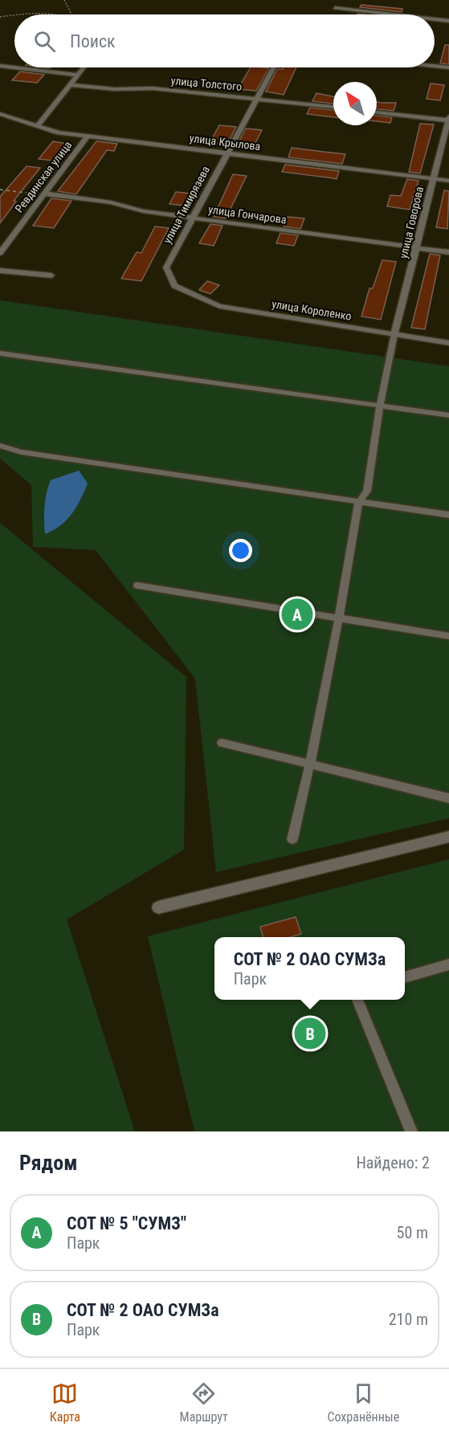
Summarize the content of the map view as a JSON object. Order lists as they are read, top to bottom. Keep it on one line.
{"streets":{"street":["улица Толстого","улица Крылова","Ревдинская улица","улица Тимирязева","улица Гончарова","улица Говорова","улица Короленко"]},"crossings":[["улица Толстого","улица Тимирязева"],["улица Крылова","Ревдинская улица"],["улица Крылова","улица Тимирязева"],["улица Крылова","улица Говорова"],["Ревдинская улица","улица Гончарова"],["улица Тимирязева","улица Гончарова"],["улица Тимирязева","улица Короленко"],["улица Гончарова","улица Говорова"],["улица Говорова","улица Короленко"]],"north":"top left","page":{"search":"Поиск","pins":["A","B"],"popup":["СОТ № 2 ОАО СУМЗа","Парк"],"heading":["Рядом","Найдено: 2"],"list":[{"mark":"A","name":"СОТ № 5 \"СУМЗ\"","note":"Парк","value":"50 m"},{"mark":"B","name":"СОТ № 2 ОАО СУМЗа","note":"Парк","value":"210 m"}],"nav":["Карта","Маршрут","Сохранённые"]}}
